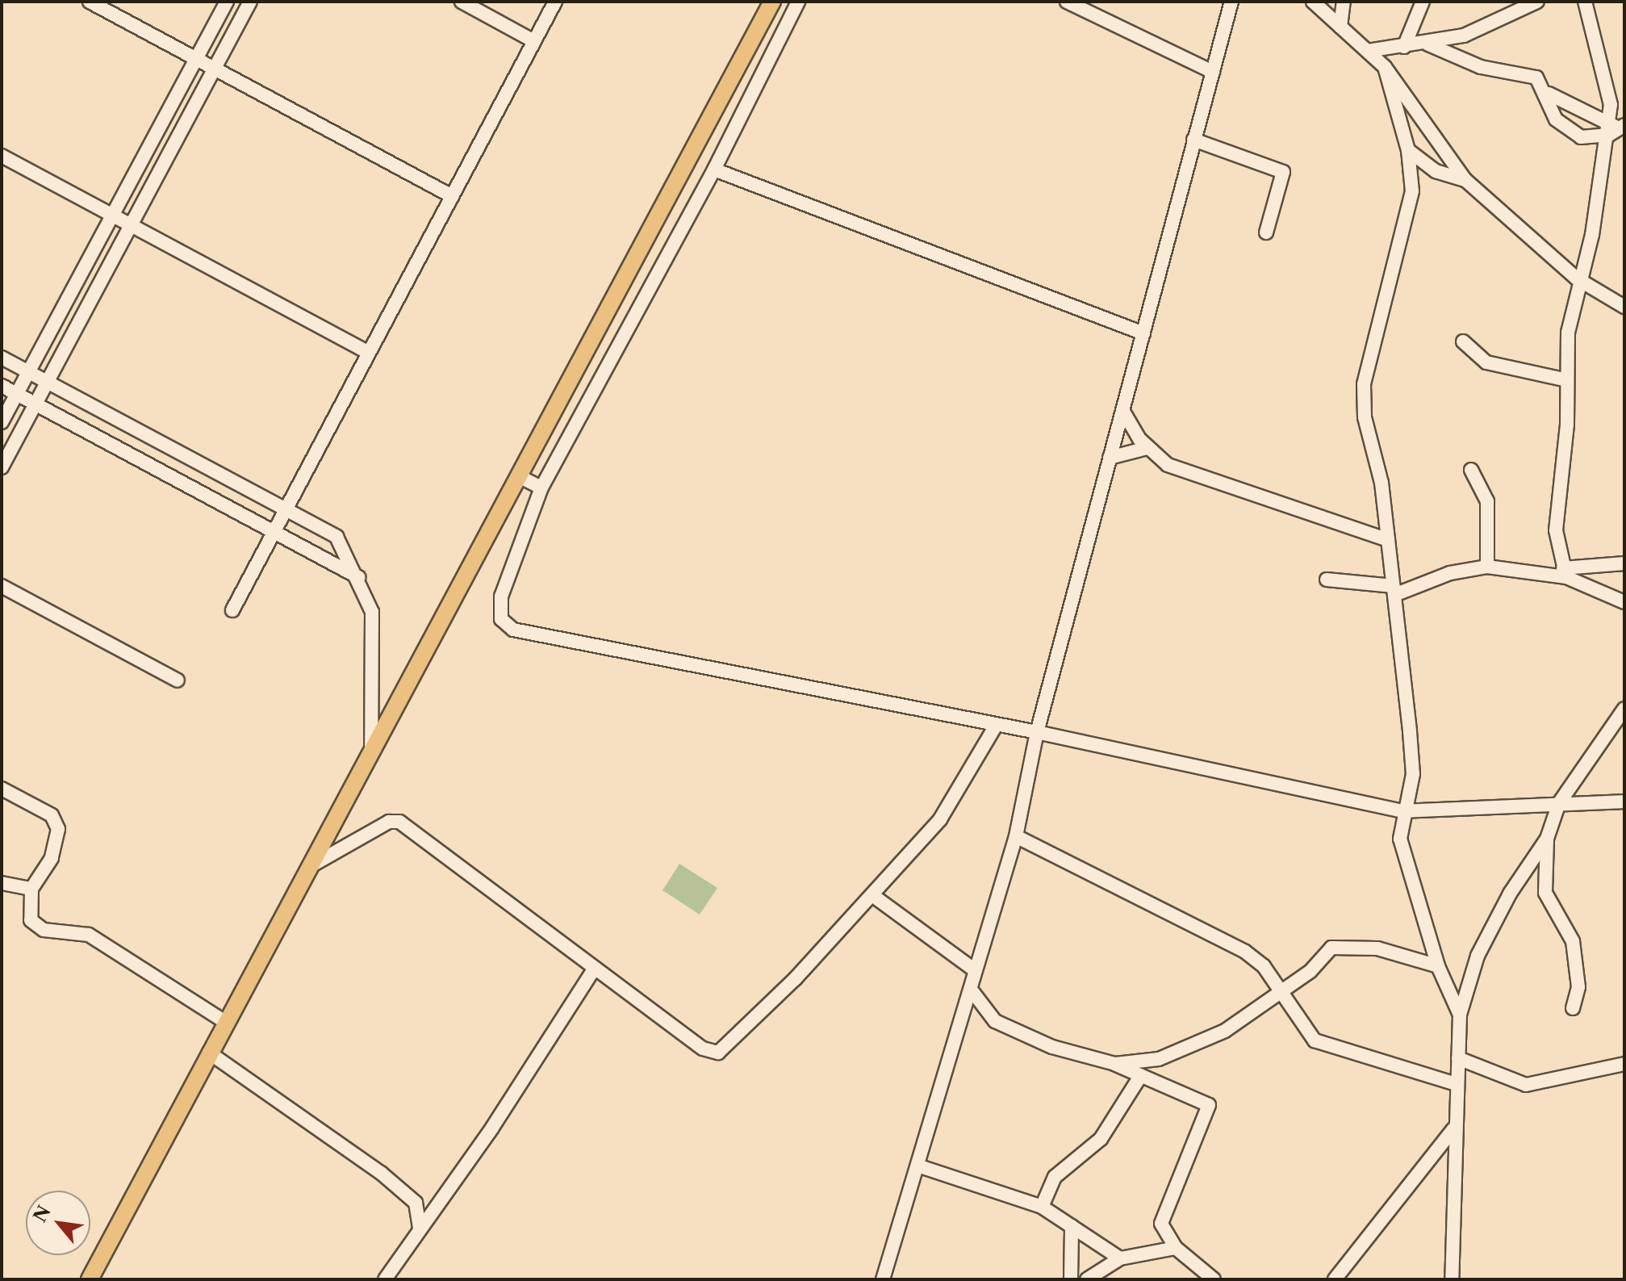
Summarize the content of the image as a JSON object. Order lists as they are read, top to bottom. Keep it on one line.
{"north":"top left"}
